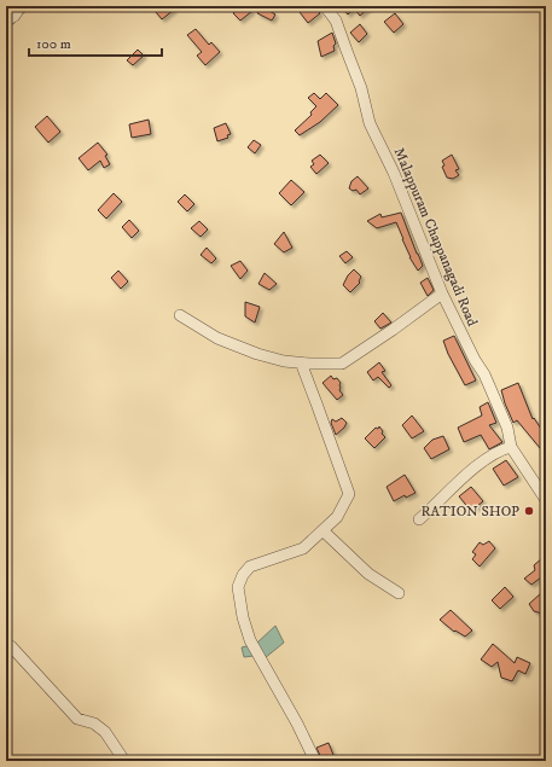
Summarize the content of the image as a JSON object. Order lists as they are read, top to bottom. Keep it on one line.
{"streets":{"street":["Malappuram Chappanagadi Road"]},"places":["RATION SHOP"],"scale_bar":"100 m"}
